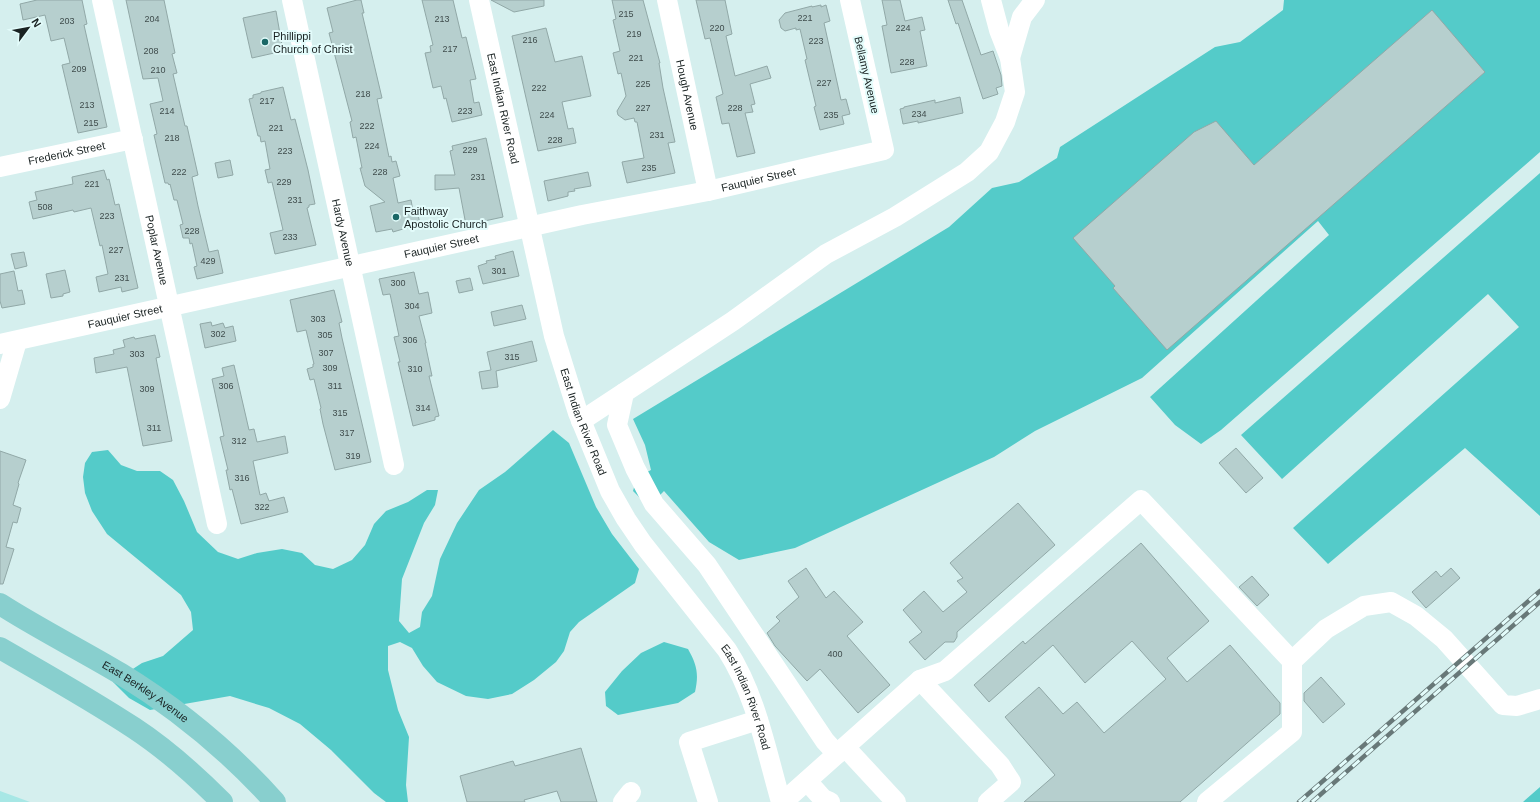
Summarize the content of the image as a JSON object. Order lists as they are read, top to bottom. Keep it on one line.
{"streets":{"main road":["East Berkley Avenue"],"street":["Bellamy Avenue","Hough Avenue","East Indian River Road","Frederick Street","Fauquier Street","Hardy Avenue","Poplar Avenue"]},"crossings":[["Bellamy Avenue","Fauquier Street"],["Hough Avenue","Fauquier Street"],["East Indian River Road","Fauquier Street"],["Frederick Street","Poplar Avenue"],["Fauquier Street","Hardy Avenue"],["Fauquier Street","Poplar Avenue"]],"places":["Phillippi Church of Christ","Faithway Apostolic Church"],"house_numbers":["215","221","204","213","203","220","224","219","216","223","217","208","221","228","209","210","227","225","222","218","217","213","227","228","214","223","234","224","235","215","222","221","231","218","228","224","229","223","235","222","228","231","229","221","231","508","223","228","233","227","429","301","231","300","304","303","302","305","306","307","303","315","309","310","306","311","309","314","315","311","317","312","319","316","322","400"],"north":"top right"}
